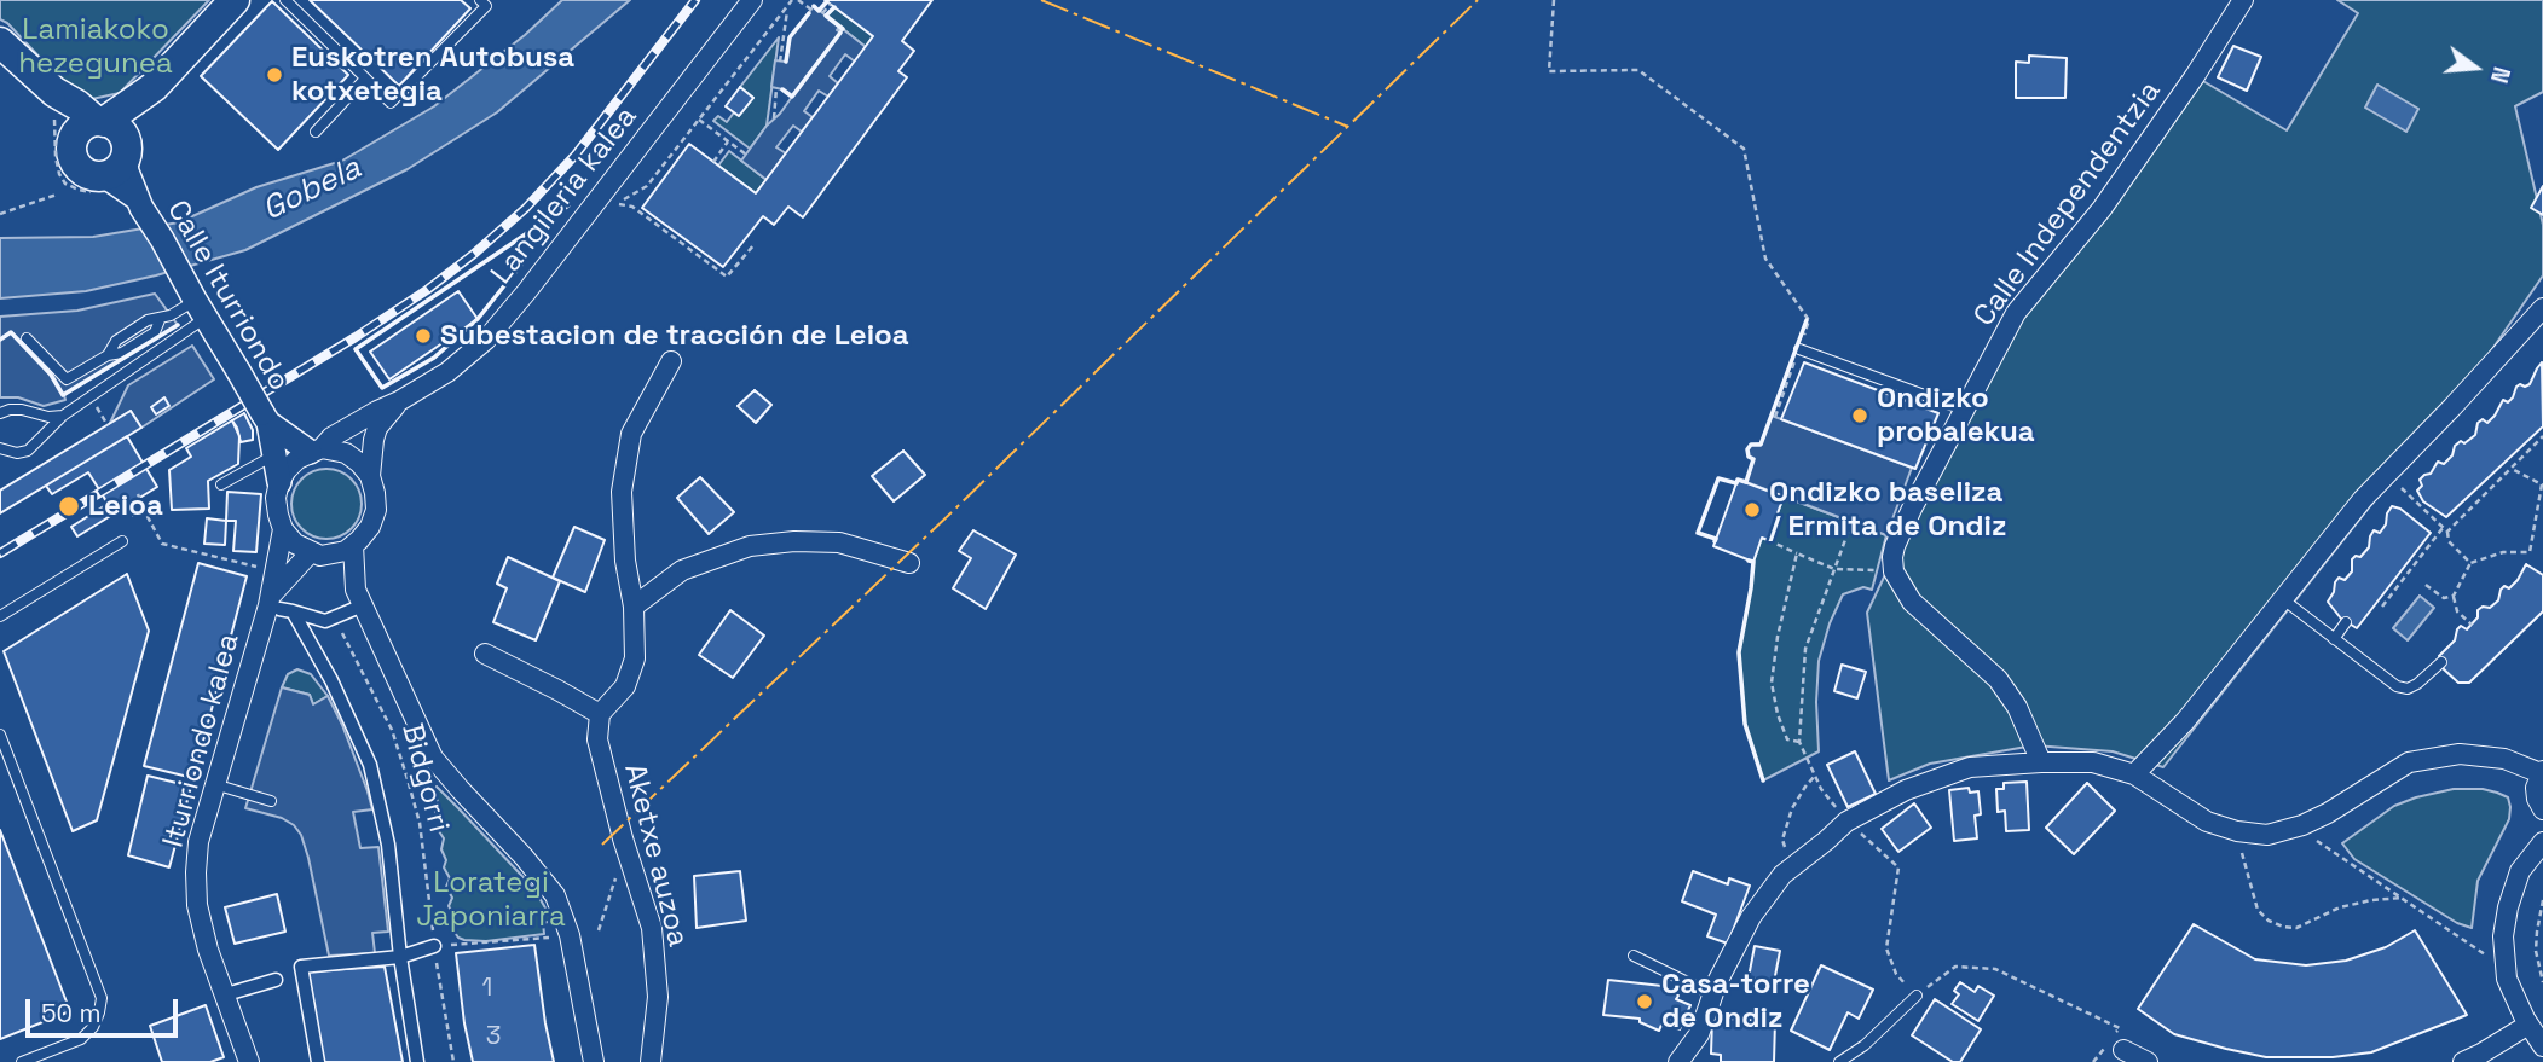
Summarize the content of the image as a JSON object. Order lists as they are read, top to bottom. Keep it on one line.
{"streets":{"street":["Langileria kalea","Calle Independentzia","Calle Iturriondo","Iturriondo kalea","Aketxe auzoa"],"path":["Bidgorri"]},"crossings":[["Langileria kalea","Calle Iturriondo"],["Langileria kalea","Iturriondo kalea"],["Calle Iturriondo","Iturriondo kalea"]],"water":["Gobela"],"parks":["Lamiakoko hezegunea","Lorategi Japoniarra"],"places":["Euskotren Autobusa kotxetegia","Subestacion de tracción de Leioa","Ondizko probalekua","Leioa","Ondizko baseliza / Ermita de Ondiz","Casa-torre de Ondiz"],"house_numbers":["1","3"],"scale_bar":"50 m","north":"right"}
